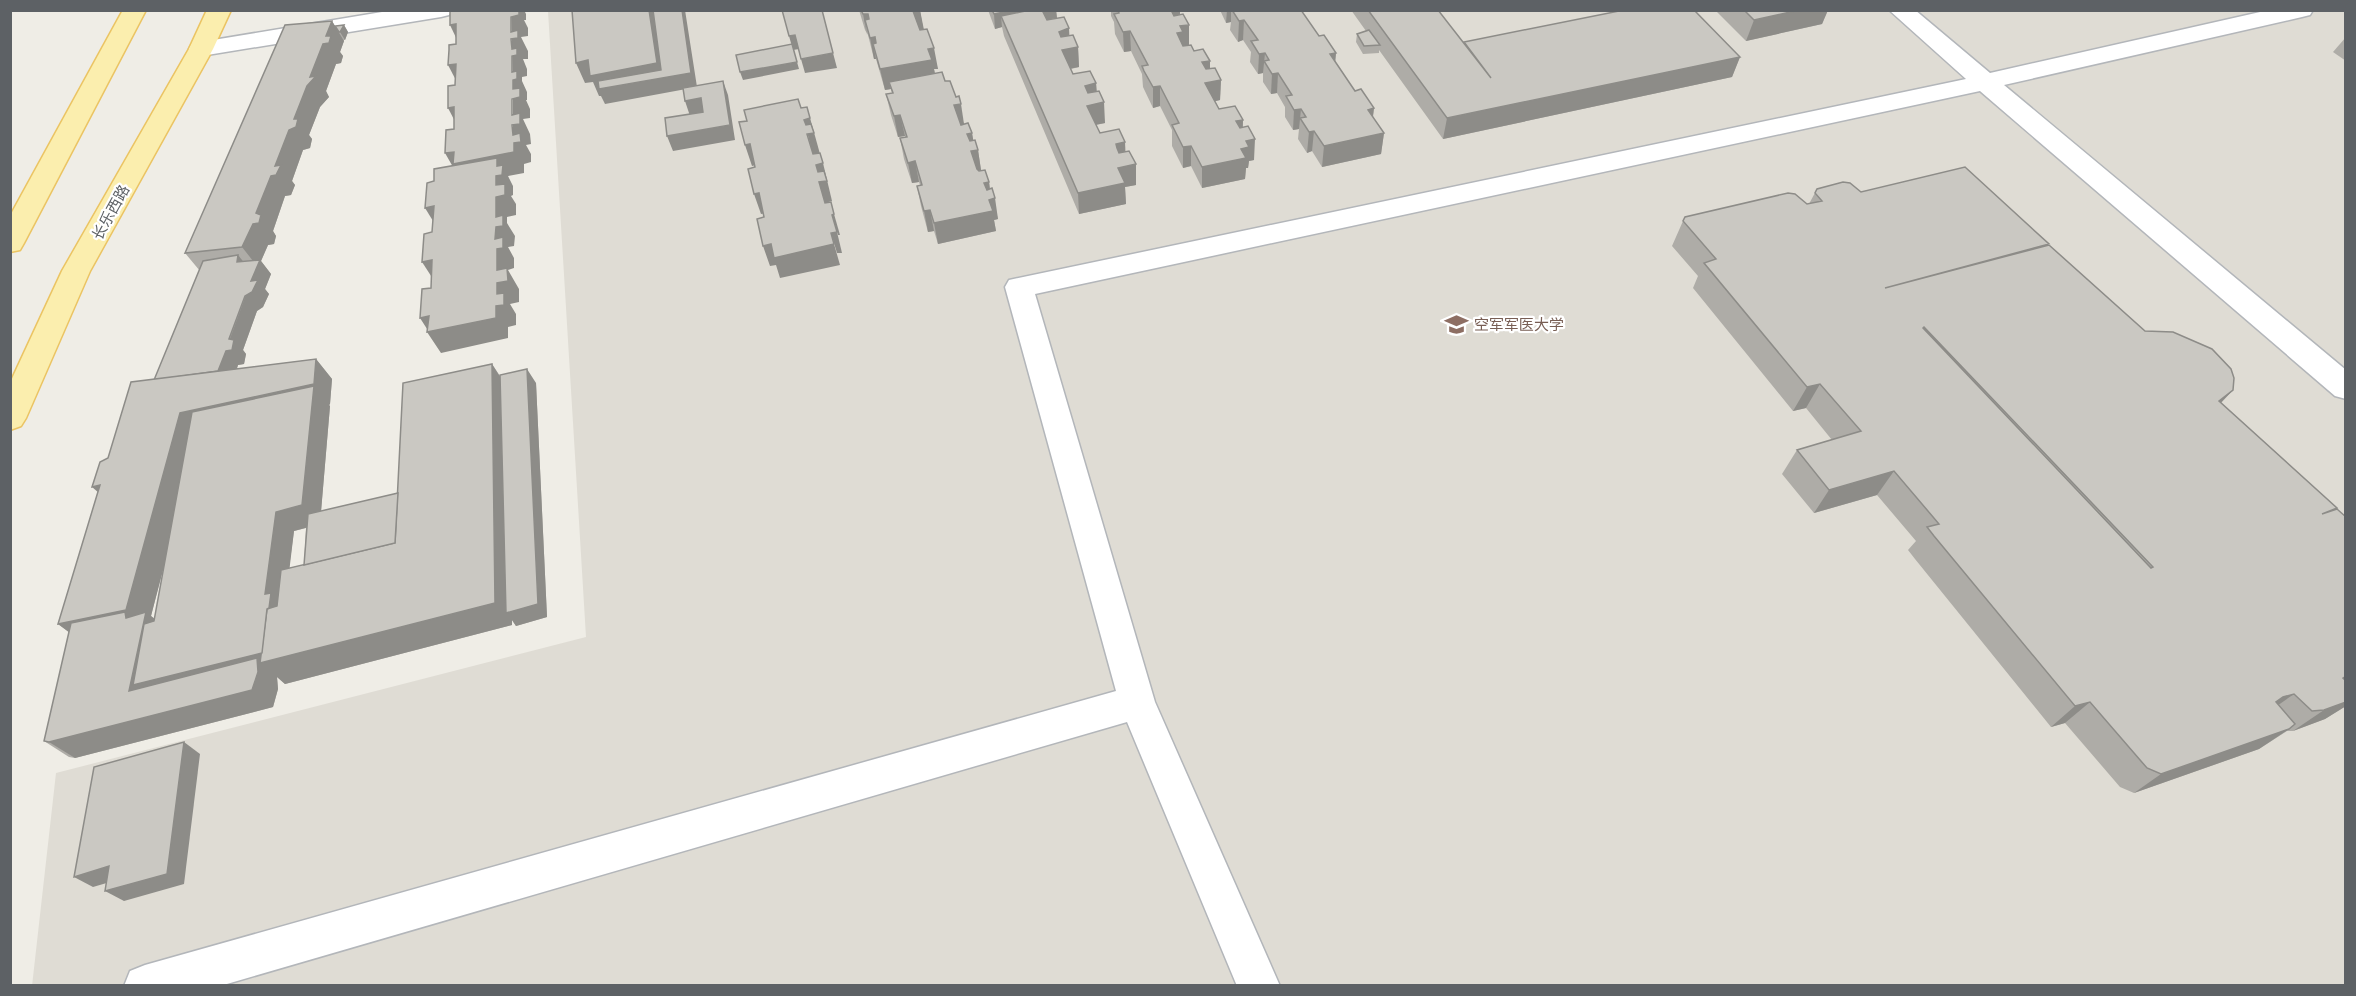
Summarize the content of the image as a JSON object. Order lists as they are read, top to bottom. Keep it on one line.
{"streets":{"main road":["长乐西路"]},"places":{"school or university":["空军军医大学"]}}
